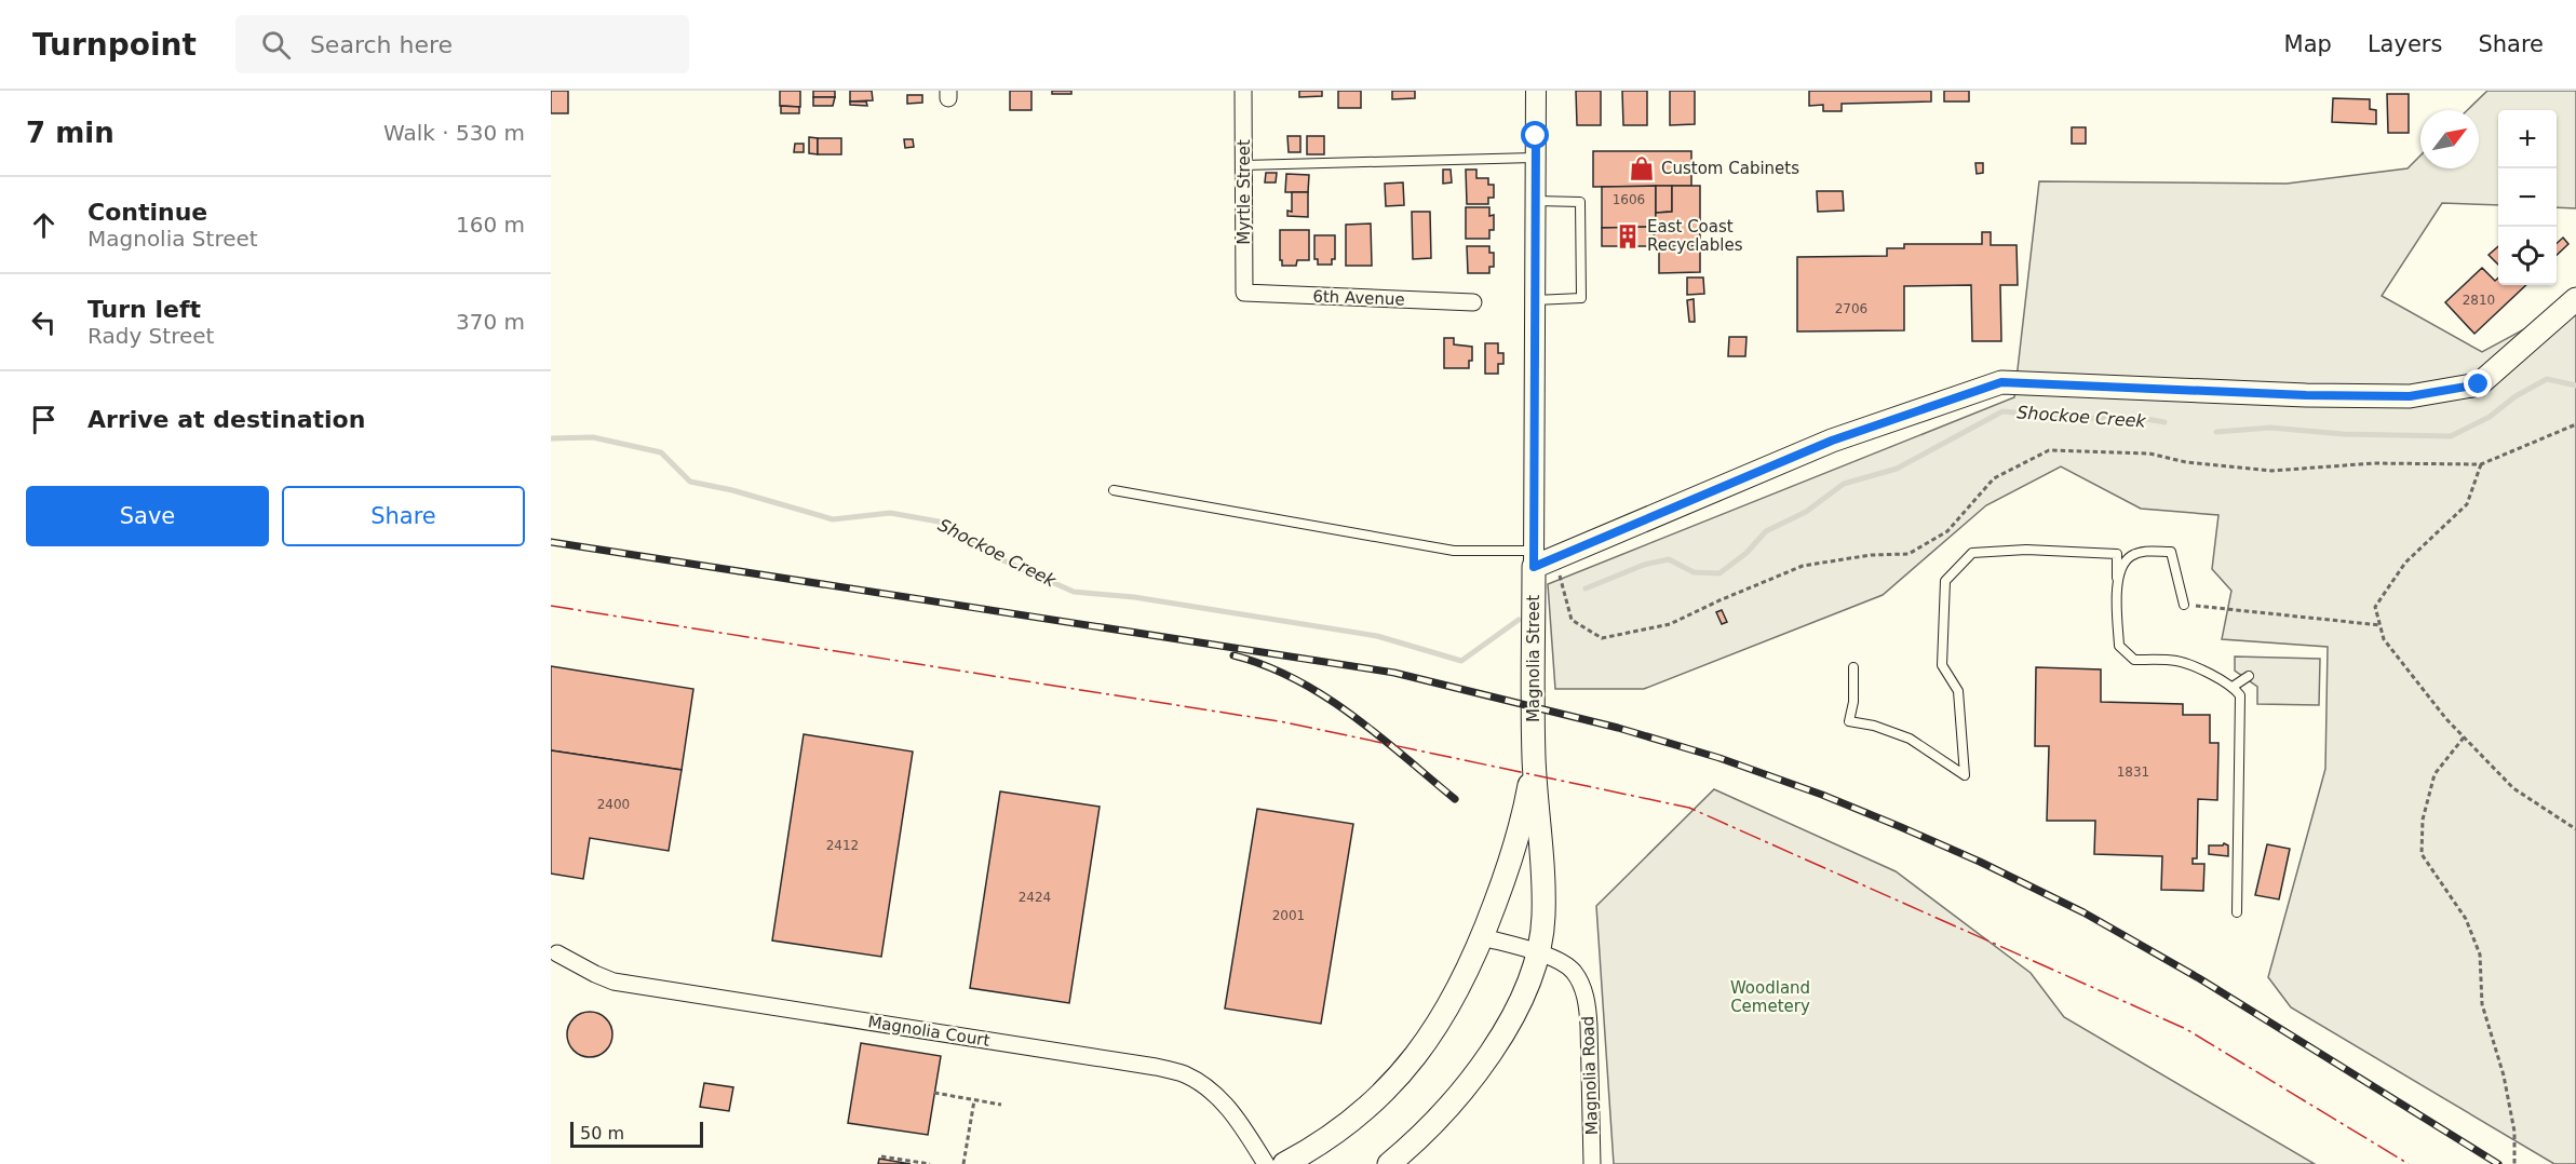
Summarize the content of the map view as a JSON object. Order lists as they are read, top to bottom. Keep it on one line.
{"streets":{"main road":["Magnolia Street"],"street":["Myrtle Street","6th Avenue","Magnolia Court","Magnolia Road"]},"crossings":[["Myrtle Street","6th Avenue"],["Magnolia Street","Magnolia Road"]],"water":["Shockoe Creek"],"parks":["Woodland Cemetery"],"places":{"shop":["Custom Cabinets"],"building":["East Coast Recyclables"]},"house_numbers":["1606","2810","2706","1831","2400","2412","2424","2001"],"scale_bar":"50 m","north":"top right","page":{"header":"Turnpoint","search":"Search here","nav":["Map","Layers","Share"],"heading":["7 min","Walk · 530 m"],"map_buttons":["+","−"],"list":[["Continue","Magnolia Street","160 m"],["Turn left","Rady Street","370 m"],"Arrive at destination"],"buttons":["Save","Share"],"scale":"50 m"}}
